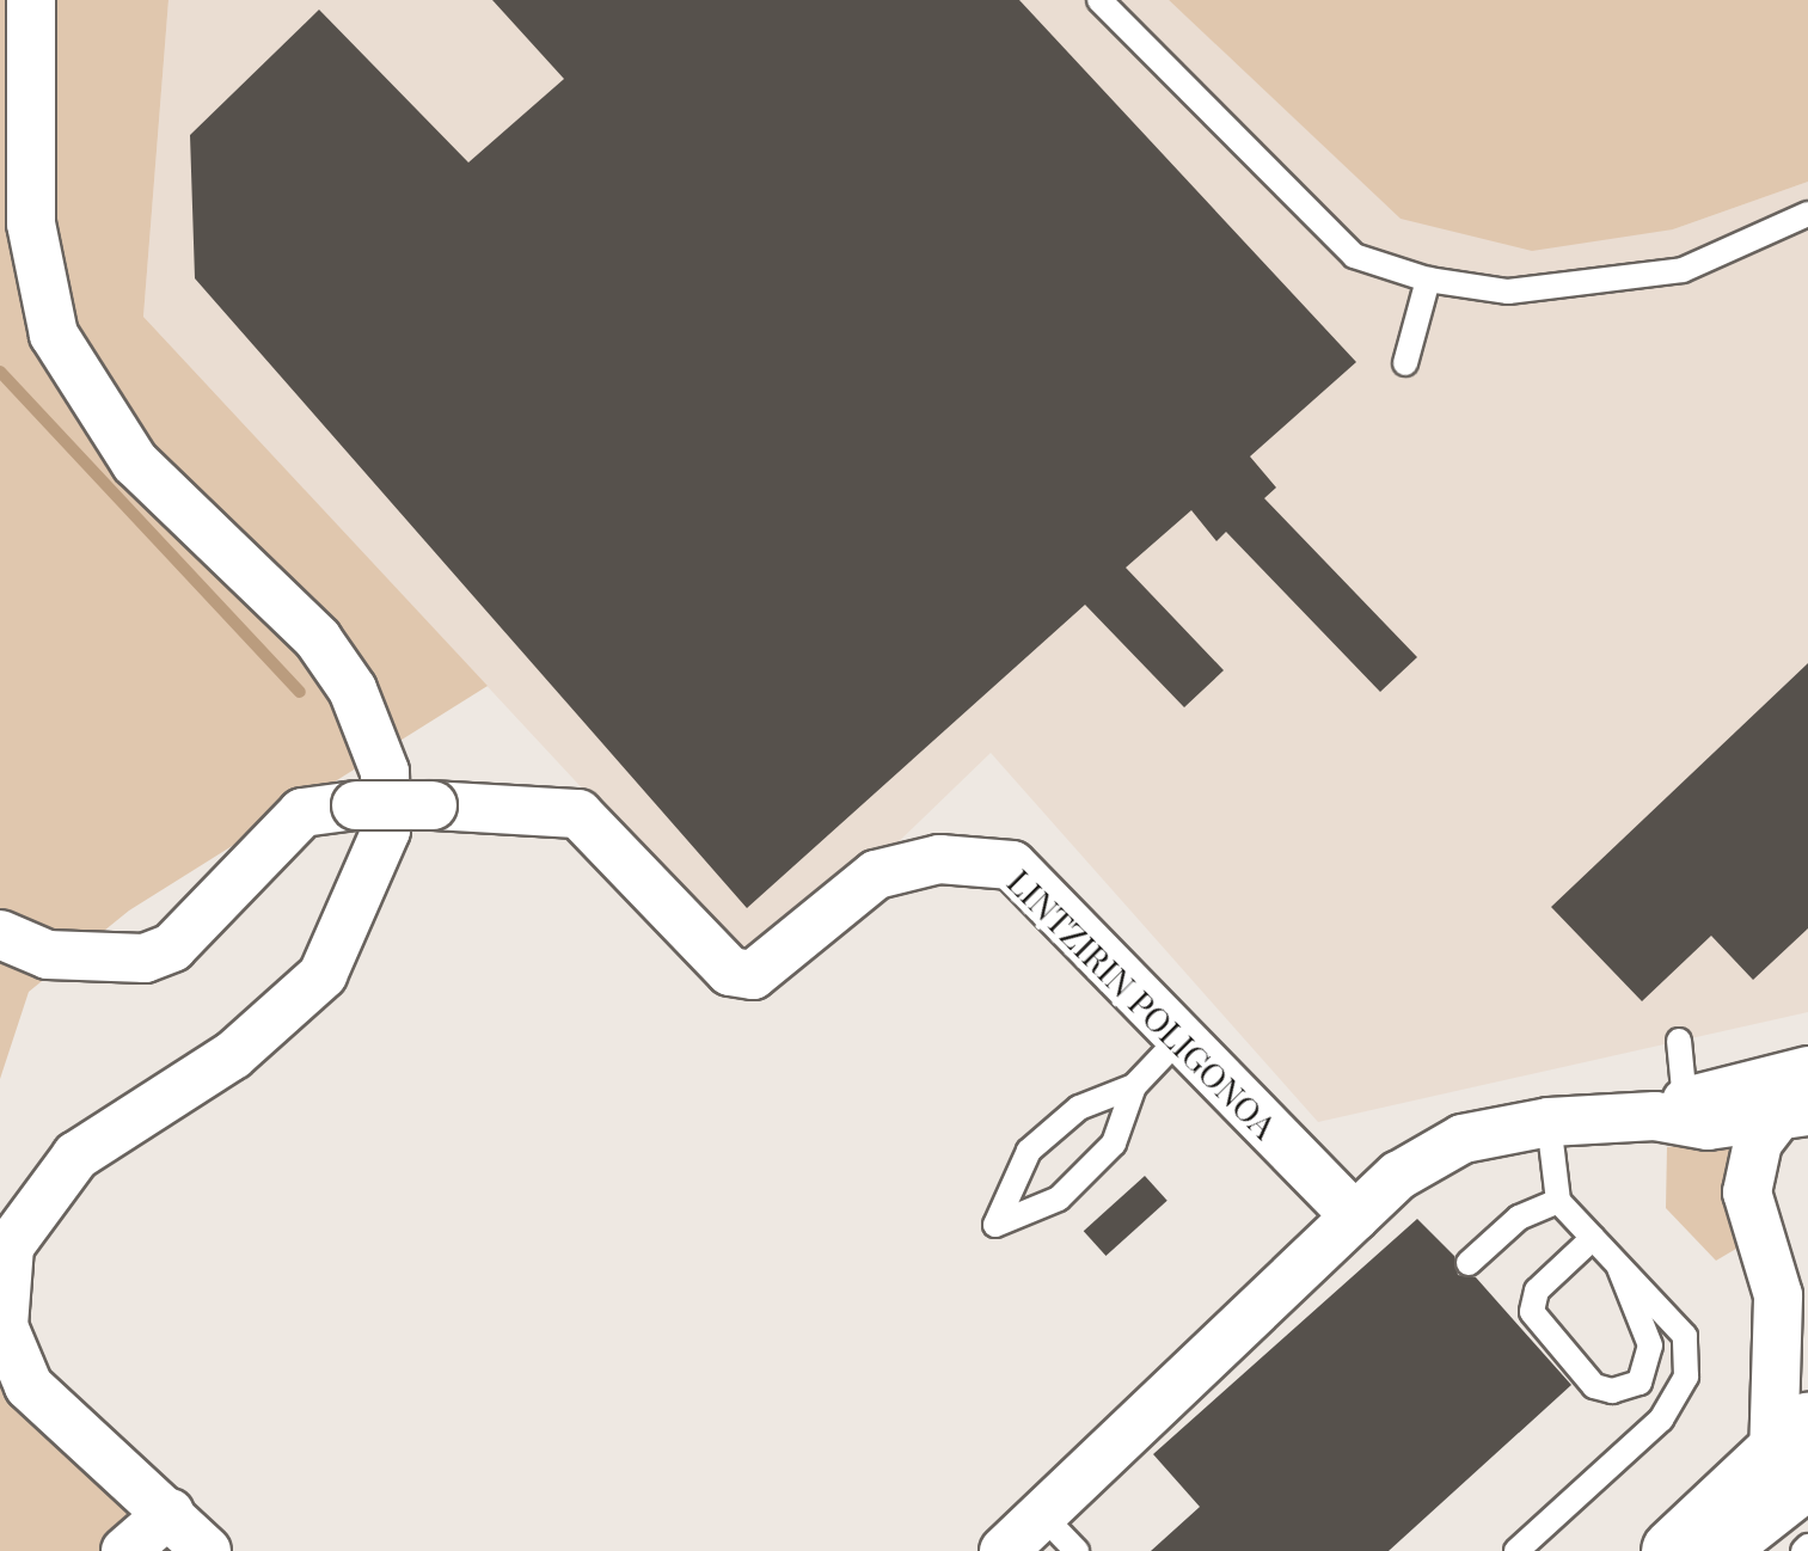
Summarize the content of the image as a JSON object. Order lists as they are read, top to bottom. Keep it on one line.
{"streets":{"street":["LINTZIRIN POLIGONOA"]}}
